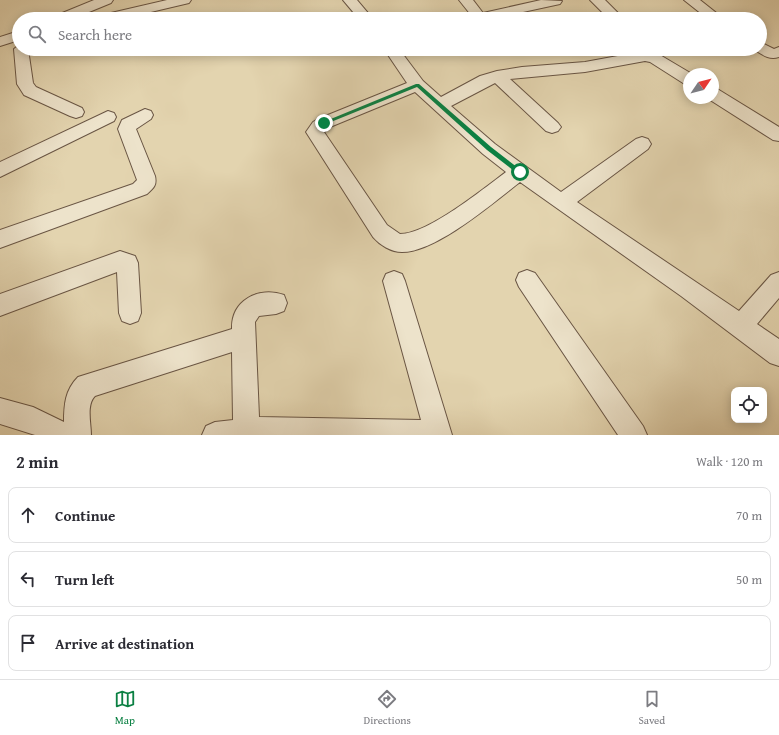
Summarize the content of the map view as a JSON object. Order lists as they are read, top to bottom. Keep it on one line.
{"north":"top right","page":{"search":"Search here","heading":["2 min","Walk · 120 m"],"list":[["Continue","70 m"],["Turn left","50 m"],"Arrive at destination"],"nav":["Map","Directions","Saved"]}}
